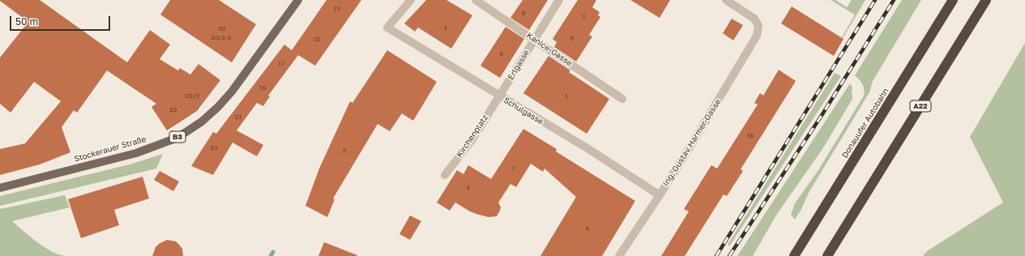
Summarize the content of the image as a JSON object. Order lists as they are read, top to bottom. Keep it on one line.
{"streets":{"highway":["A22","Donauufer Autobahn"],"main road":["B3","Stockerauer Straße"],"street":["Kanice-Gasse","Erlgasse","Schulgasse","Kirchenplatz","Ing. Gustav Harmer-Gasse"]},"crossings":[["Kanice-Gasse","Erlgasse"],["Erlgasse","Schulgasse"],["Erlgasse","Kirchenplatz"],["Schulgasse","Kirchenplatz"],["Schulgasse","Ing. Gustav Harmer-Gasse"]],"house_numbers":["13","6","3","1","20","20/1-2","5","15","8","17","19","20/3","1","22","21","16","23","2","1","1","6"],"scale_bar":"50 m"}
